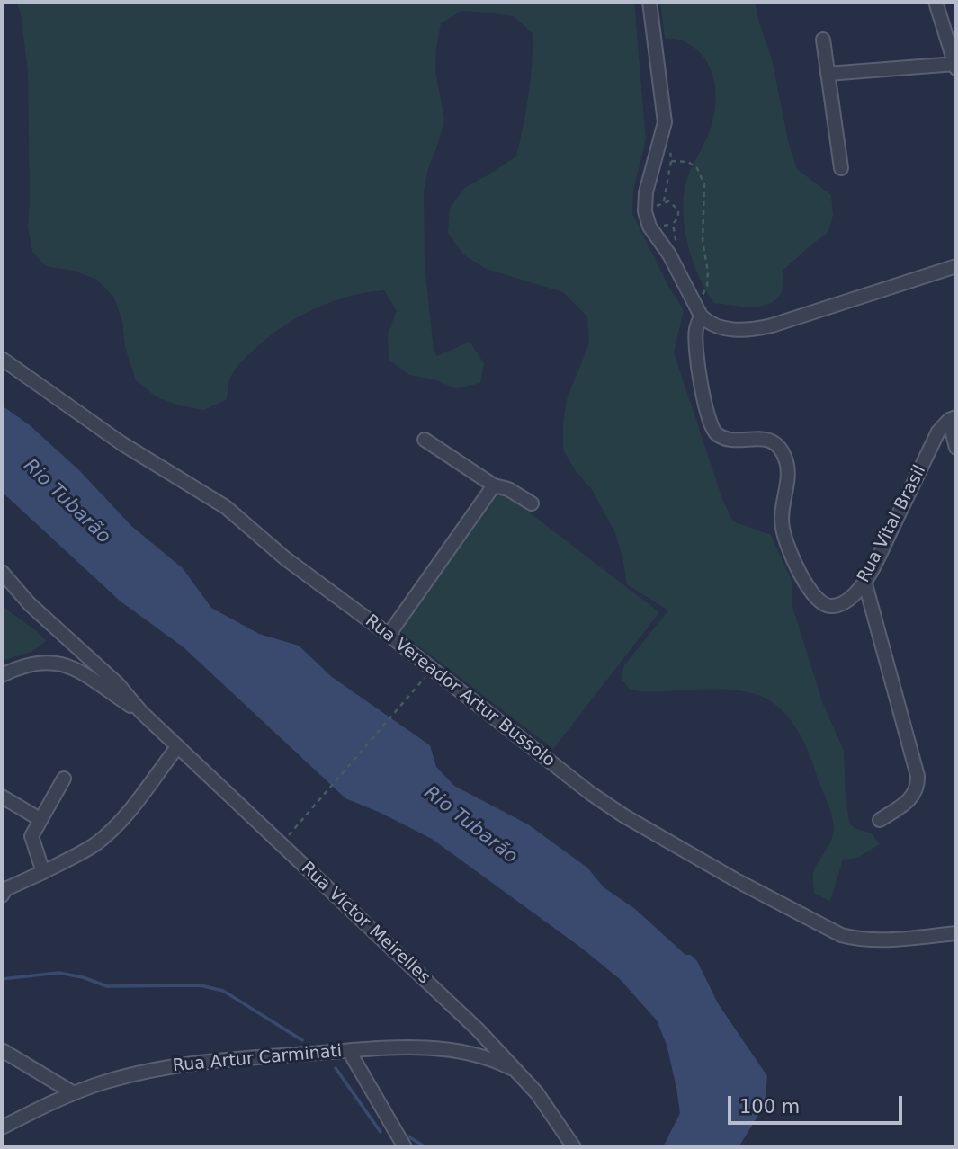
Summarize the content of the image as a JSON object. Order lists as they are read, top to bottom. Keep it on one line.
{"streets":{"street":["Rua Vital Brasil","Rua Vereador Artur Bussolo","Rua Victor Meirelles","Rua Artur Carminati"]},"crossings":[["Rua Victor Meirelles","Rua Artur Carminati"]],"water":["Rio Tubarão"],"scale_bar":"100 m"}
